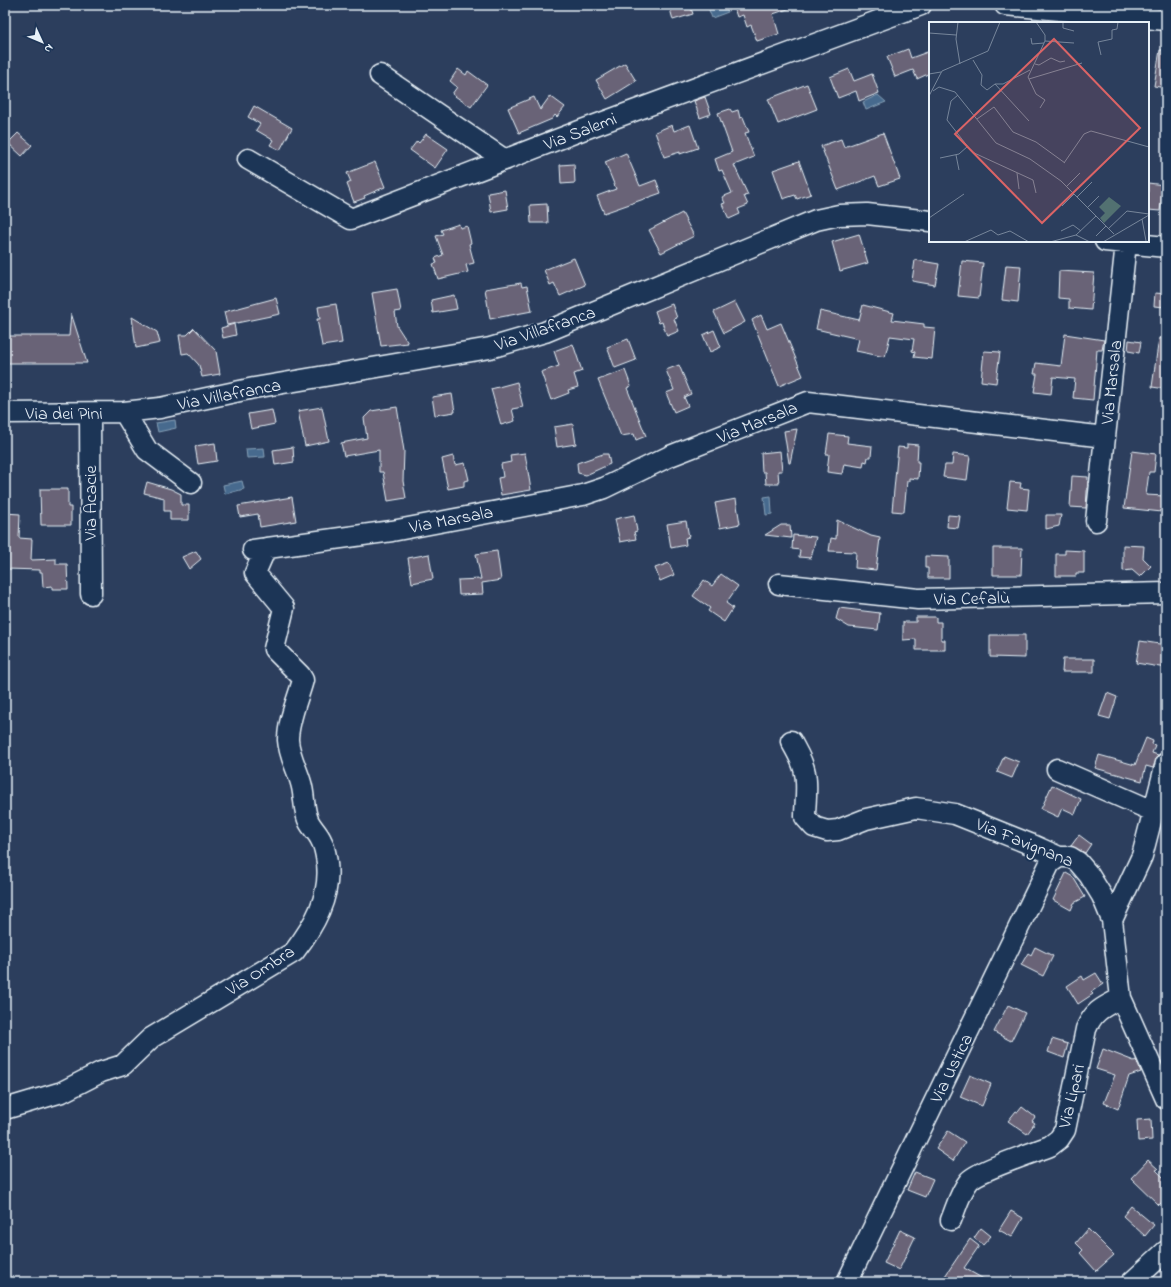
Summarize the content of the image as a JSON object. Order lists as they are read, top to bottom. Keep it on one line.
{"streets":{"street":["Via Salemi","Via Villafranca","Via Marsala","Via dei Pini","Via Acacie","Via Cefalù","Via Favignana","Via Ombra","Via Ustica","Via Lipari"]},"crossings":[["Via Villafranca","Via dei Pini"],["Via Marsala","Via Ombra"],["Via dei Pini","Via Acacie"],["Via Favignana","Via Ustica"],["Via Favignana","Via Lipari"]],"north":"bottom right"}
